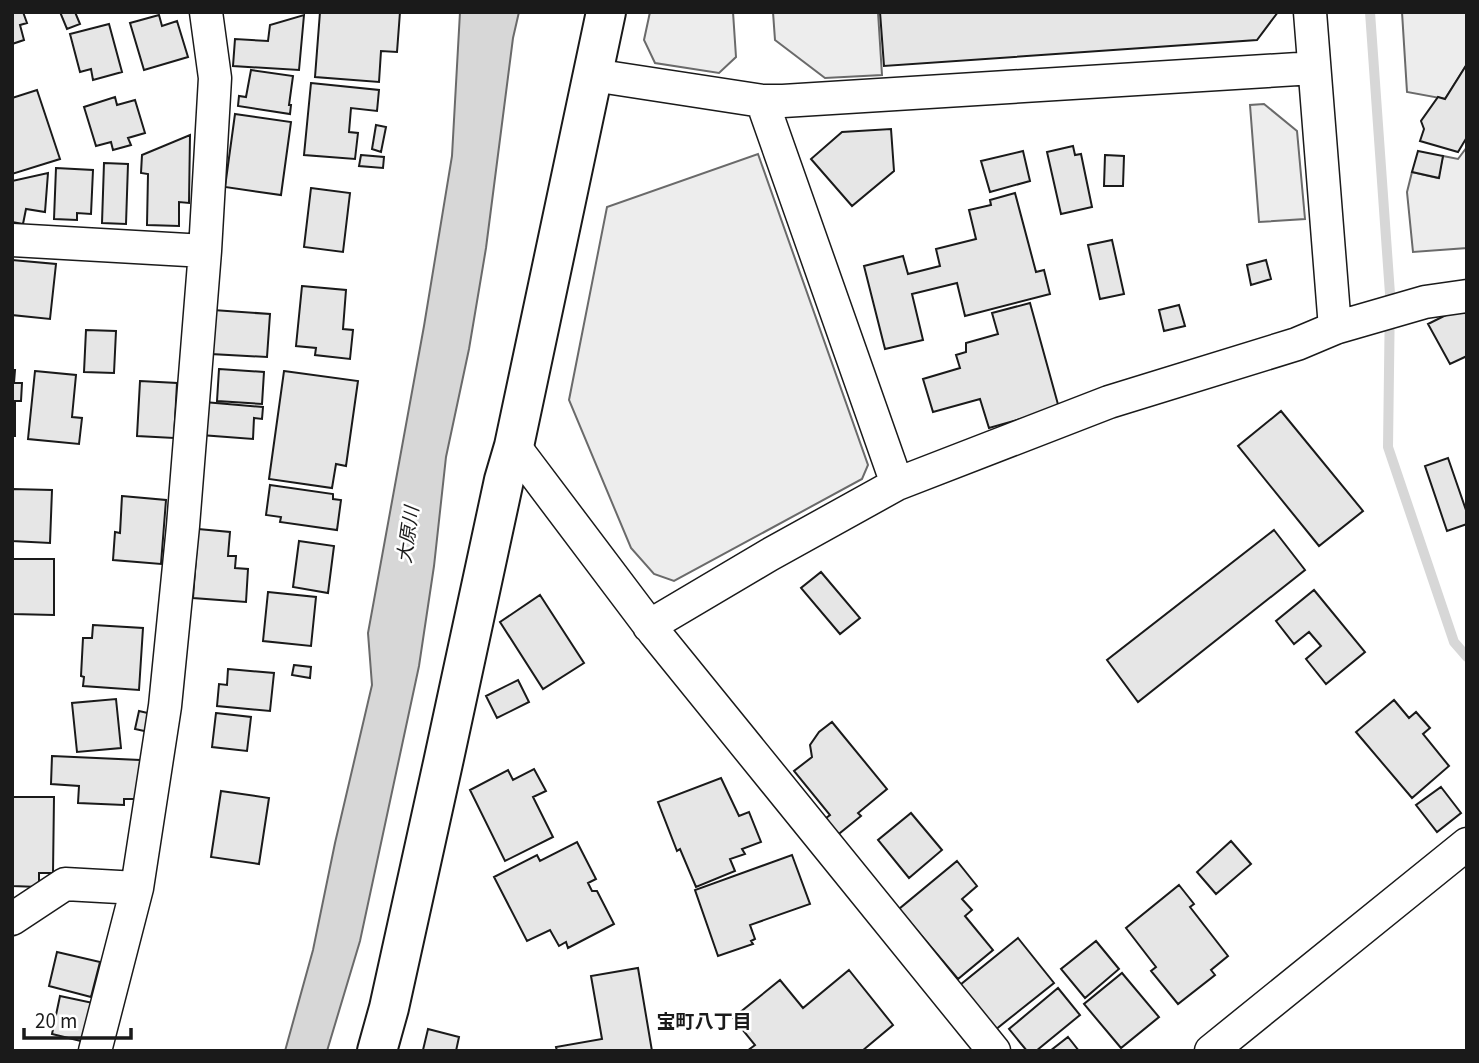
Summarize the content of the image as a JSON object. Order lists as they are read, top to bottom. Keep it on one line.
{"districts":["宝町八丁目"],"water":["大原川"],"scale_bar":"20 m"}
